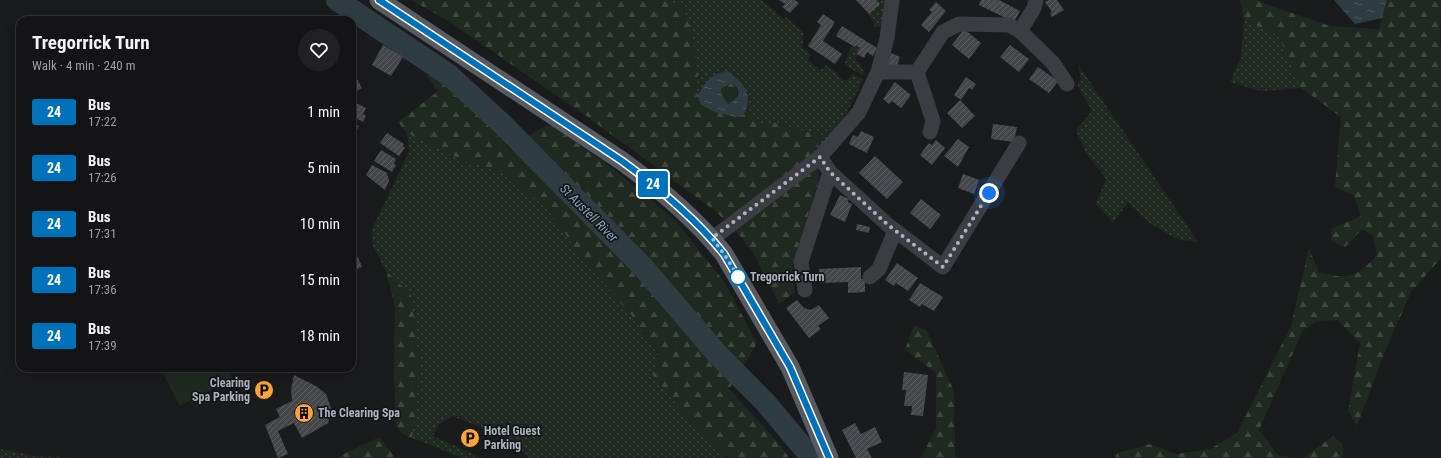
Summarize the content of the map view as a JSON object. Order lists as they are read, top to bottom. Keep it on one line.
{"water":["St Austell River"],"places":{"other":["Tregorrick Turn"],"parking":["Clearing Spa Parking","Hotel Guest Parking"],"building":["The Clearing Spa"]},"lines":["bus line 24"],"page":{"on_map":"24","heading":["Tregorrick Turn","Walk · 4 min · 240 m"],"list":[{"mark":"24","name":"Bus","note":"17:22","value":"1 min"},{"mark":"24","name":"Bus","note":"17:26","value":"5 min"},{"mark":"24","name":"Bus","note":"17:31","value":"10 min"},{"mark":"24","name":"Bus","note":"17:36","value":"15 min"},{"mark":"24","name":"Bus","note":"17:39","value":"18 min"}]}}
